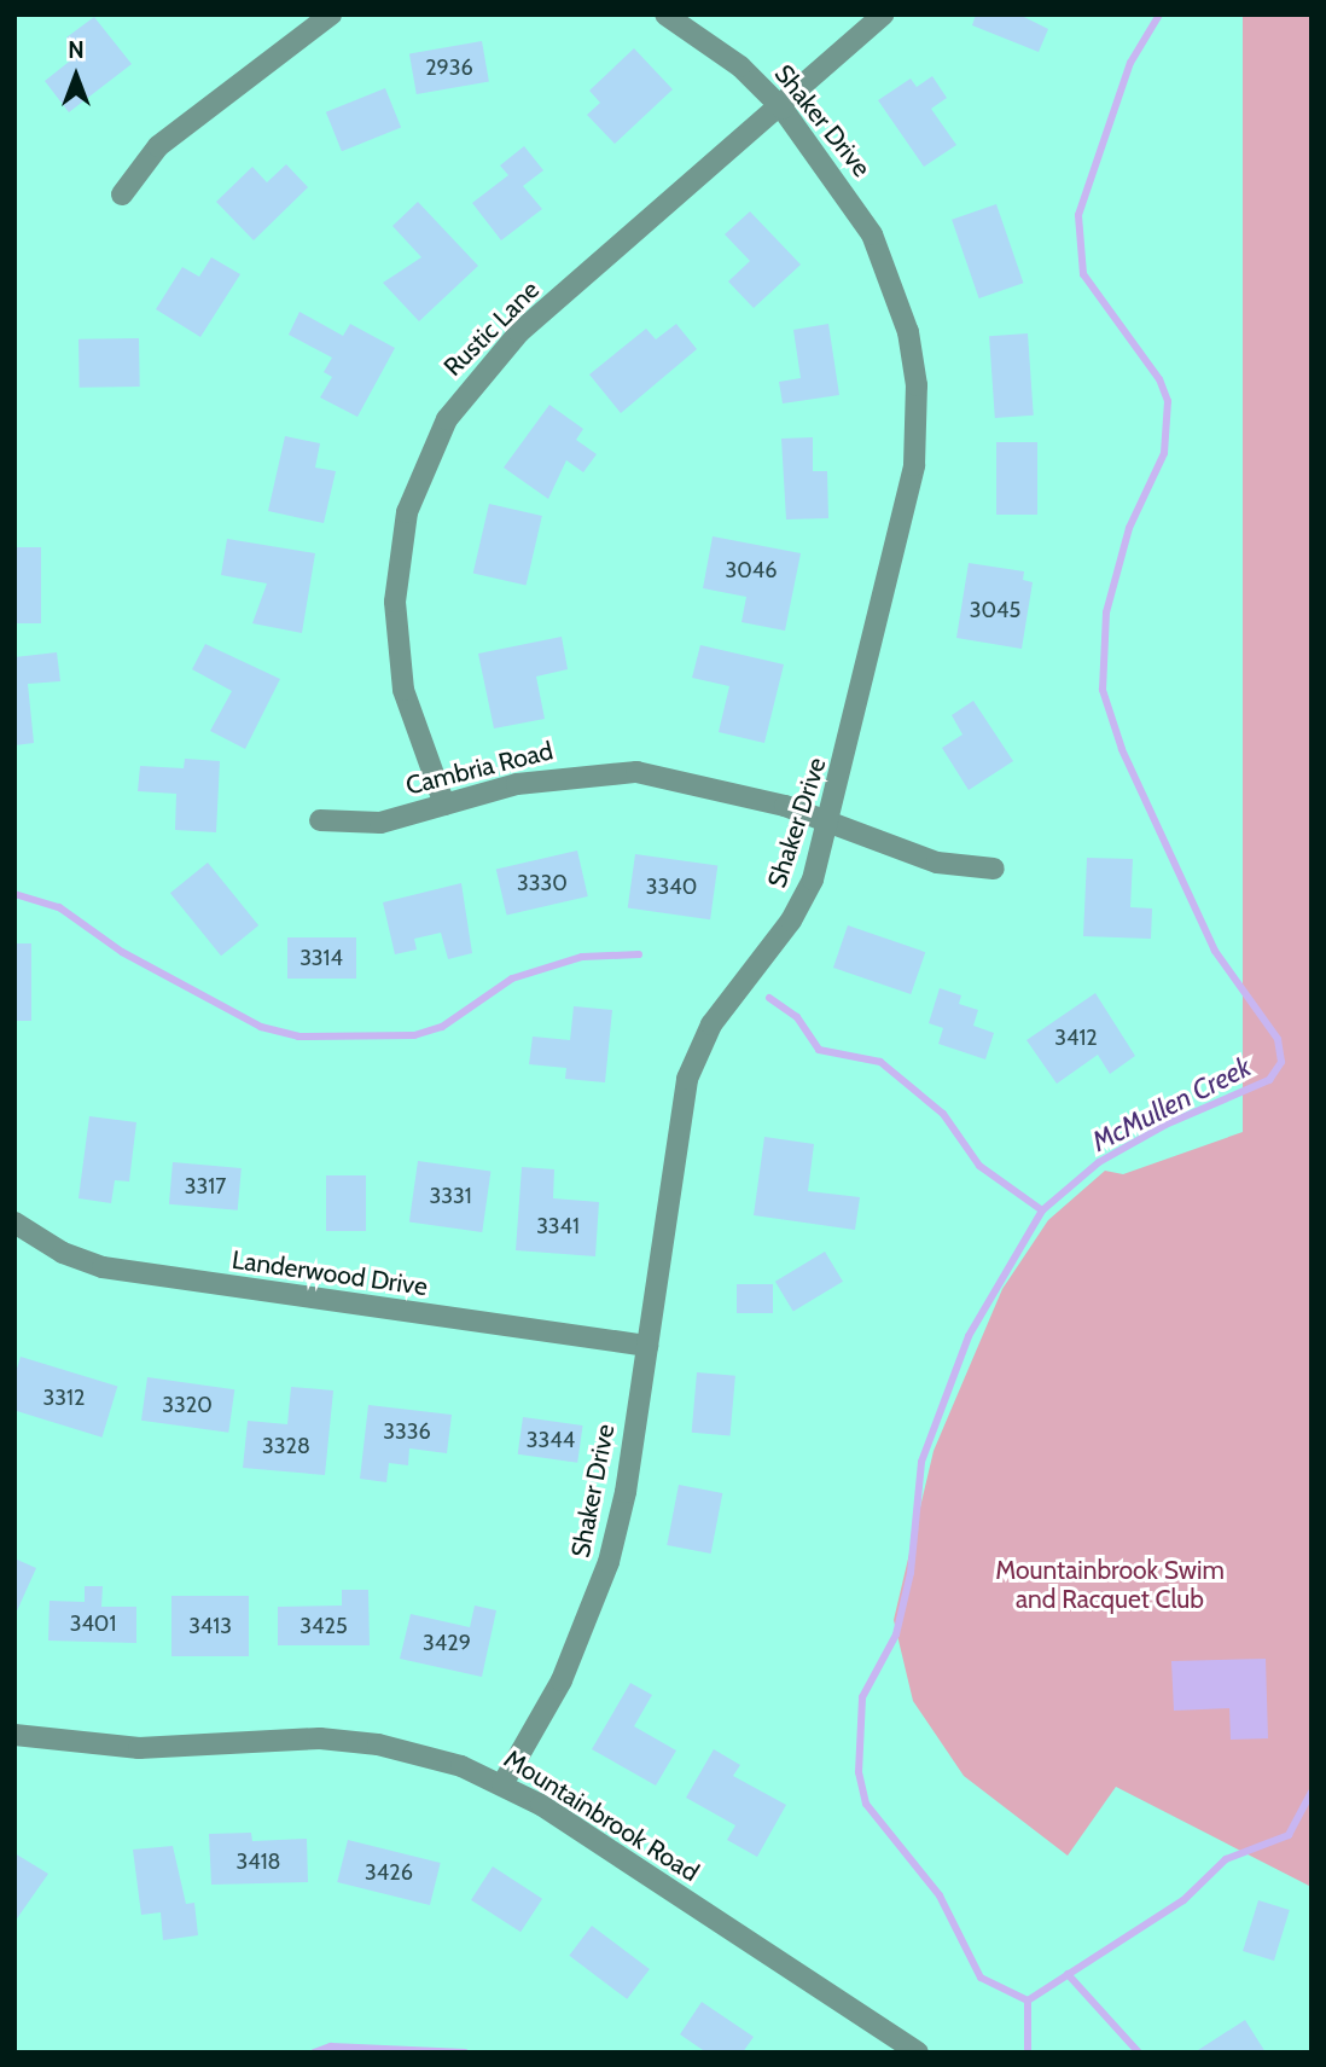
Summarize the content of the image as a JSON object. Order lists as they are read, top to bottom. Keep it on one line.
{"streets":{"street":["Shaker Drive","Rustic Lane","Cambria Road","Landerwood Drive","Mountainbrook Road"]},"crossings":[["Shaker Drive","Rustic Lane"],["Shaker Drive","Cambria Road"],["Shaker Drive","Landerwood Drive"],["Shaker Drive","Mountainbrook Road"],["Rustic Lane","Cambria Road"]],"water":["McMullen Creek"],"parks":["Mountainbrook Swim and Racquet Club"],"house_numbers":["2936","3046","3045","3330","3340","3314","3412","3317","3331","3341","3312","3320","3336","3344","3328","3401","3413","3425","3429","3418","3426"],"north":"top"}
